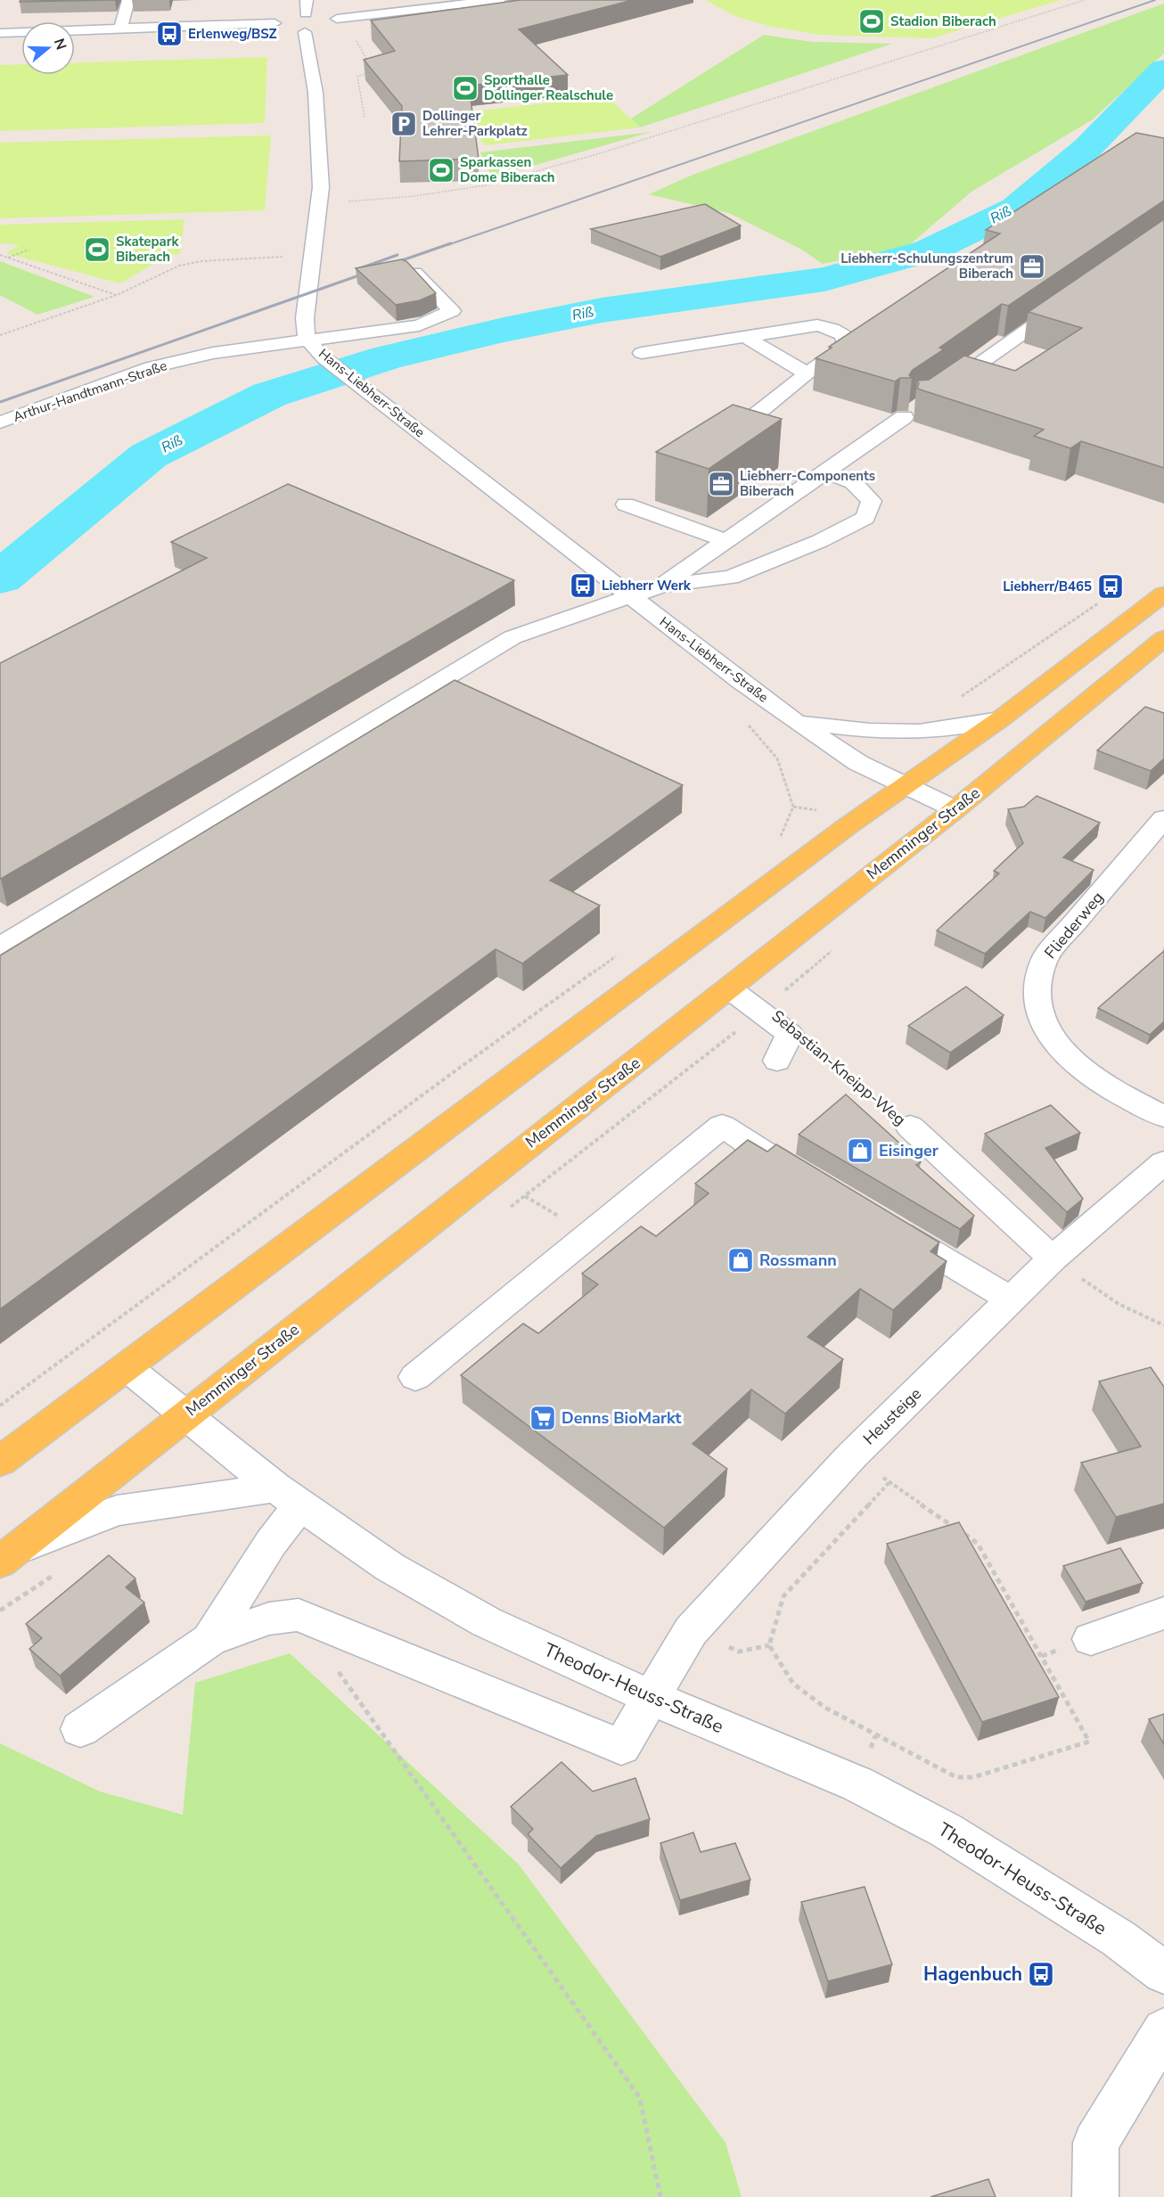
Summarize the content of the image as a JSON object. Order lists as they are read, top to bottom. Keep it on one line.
{"streets":{"main road":["Memminger Straße"],"street":["Arthur-Handtmann-Straße","Hans-Liebherr-Straße","Fliederweg","Sebastian-Kneipp-Weg","Heusteige","Theodor-Heuss-Straße"]},"crossings":[["Arthur-Handtmann-Straße","Hans-Liebherr-Straße"],["Hans-Liebherr-Straße","Memminger Straße"],["Memminger Straße","Theodor-Heuss-Straße"],["Sebastian-Kneipp-Weg","Heusteige"],["Heusteige","Theodor-Heuss-Straße"]],"water":["Riß"],"places":{"sports":["Stadion Biberach","Sporthalle Dollinger Realschule","Sparkassen Dome Biberach","Skatepark Biberach"],"bus stop":["Erlenweg/BSZ","Liebherr Werk","Liebherr/B465","Hagenbuch"],"parking":["Dollinger Lehrer-Parkplatz"],"office":["Liebherr-Schulungszentrum Biberach","Liebherr-Components Biberach"],"shop":["Eisinger","Rossmann"],"supermarket":["Denns BioMarkt"]},"north":"right"}
